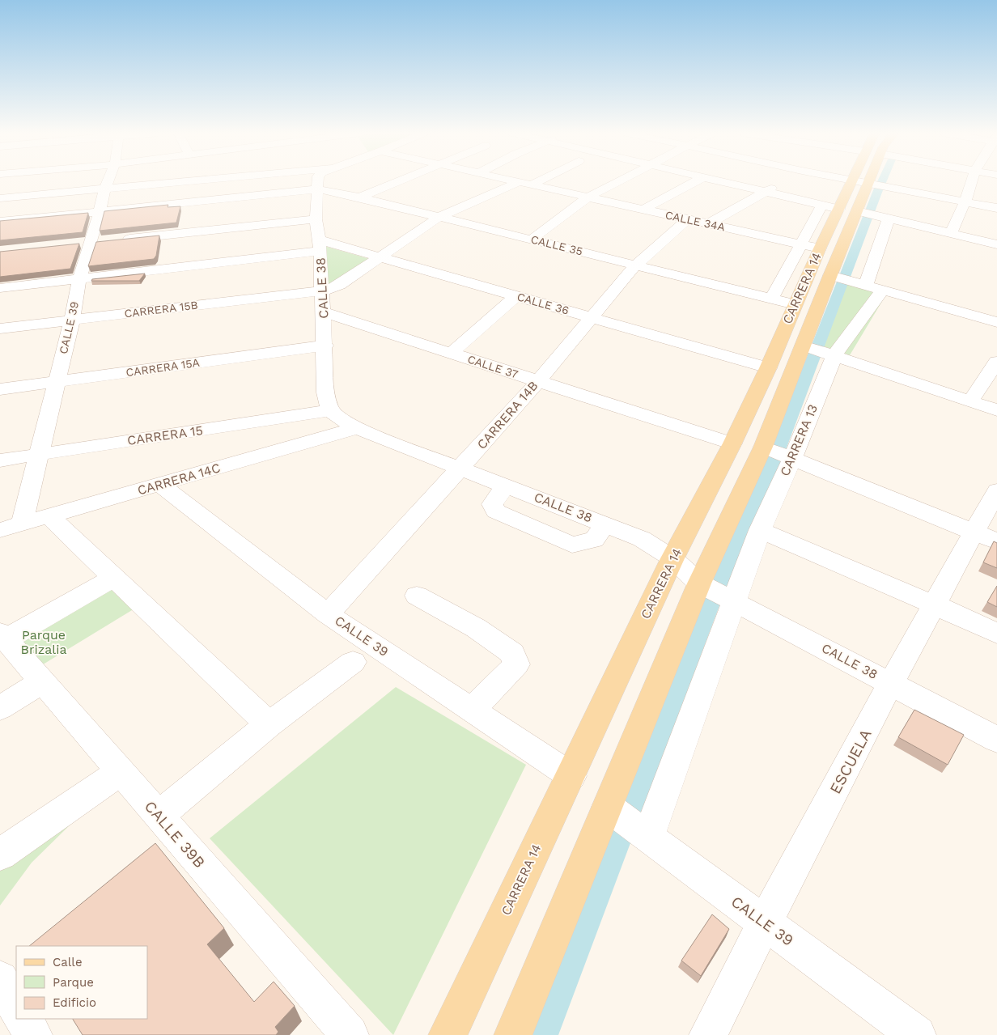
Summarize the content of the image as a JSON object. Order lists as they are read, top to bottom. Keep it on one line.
{"streets":{"main road":["CARRERA 14"],"street":["CALLE 34A","CALLE 35","CALLE 38","CALLE 36","CARRERA 15B","CALLE 39","CALLE 37","CARRERA 15A","CARRERA 14B","CARRERA 15","CARRERA 13","CARRERA 14C","ESCUELA","CALLE 39B"]},"crossings":[["CALLE 34A","CARRERA 14"],["CALLE 34A","CARRERA 14B"],["CALLE 35","CALLE 38"],["CALLE 35","CARRERA 14"],["CALLE 35","CALLE 39"],["CALLE 35","CARRERA 14B"],["CALLE 38","CARRERA 14"],["CALLE 38","CALLE 36"],["CALLE 38","CARRERA 15B"],["CALLE 38","CALLE 37"],["CALLE 38","CARRERA 15A"],["CALLE 38","CARRERA 14B"],["CALLE 38","CARRERA 15"],["CALLE 38","CARRERA 13"],["CALLE 38","CARRERA 14C"],["CALLE 38","ESCUELA"],["CARRERA 14","CALLE 36"],["CARRERA 14","CALLE 39"],["CARRERA 14","CALLE 37"],["CARRERA 14","CARRERA 13"],["CALLE 36","CARRERA 14B"],["CARRERA 15B","CALLE 39"],["CALLE 39","CARRERA 15A"],["CALLE 39","CARRERA 14B"],["CALLE 39","CARRERA 15"],["CALLE 39","CARRERA 13"],["CALLE 39","CARRERA 14C"],["CALLE 39","ESCUELA"],["CALLE 37","CARRERA 14B"]],"parks":["Parque Brizalia"],"legend":["Calle","Parque","Edificio"]}
